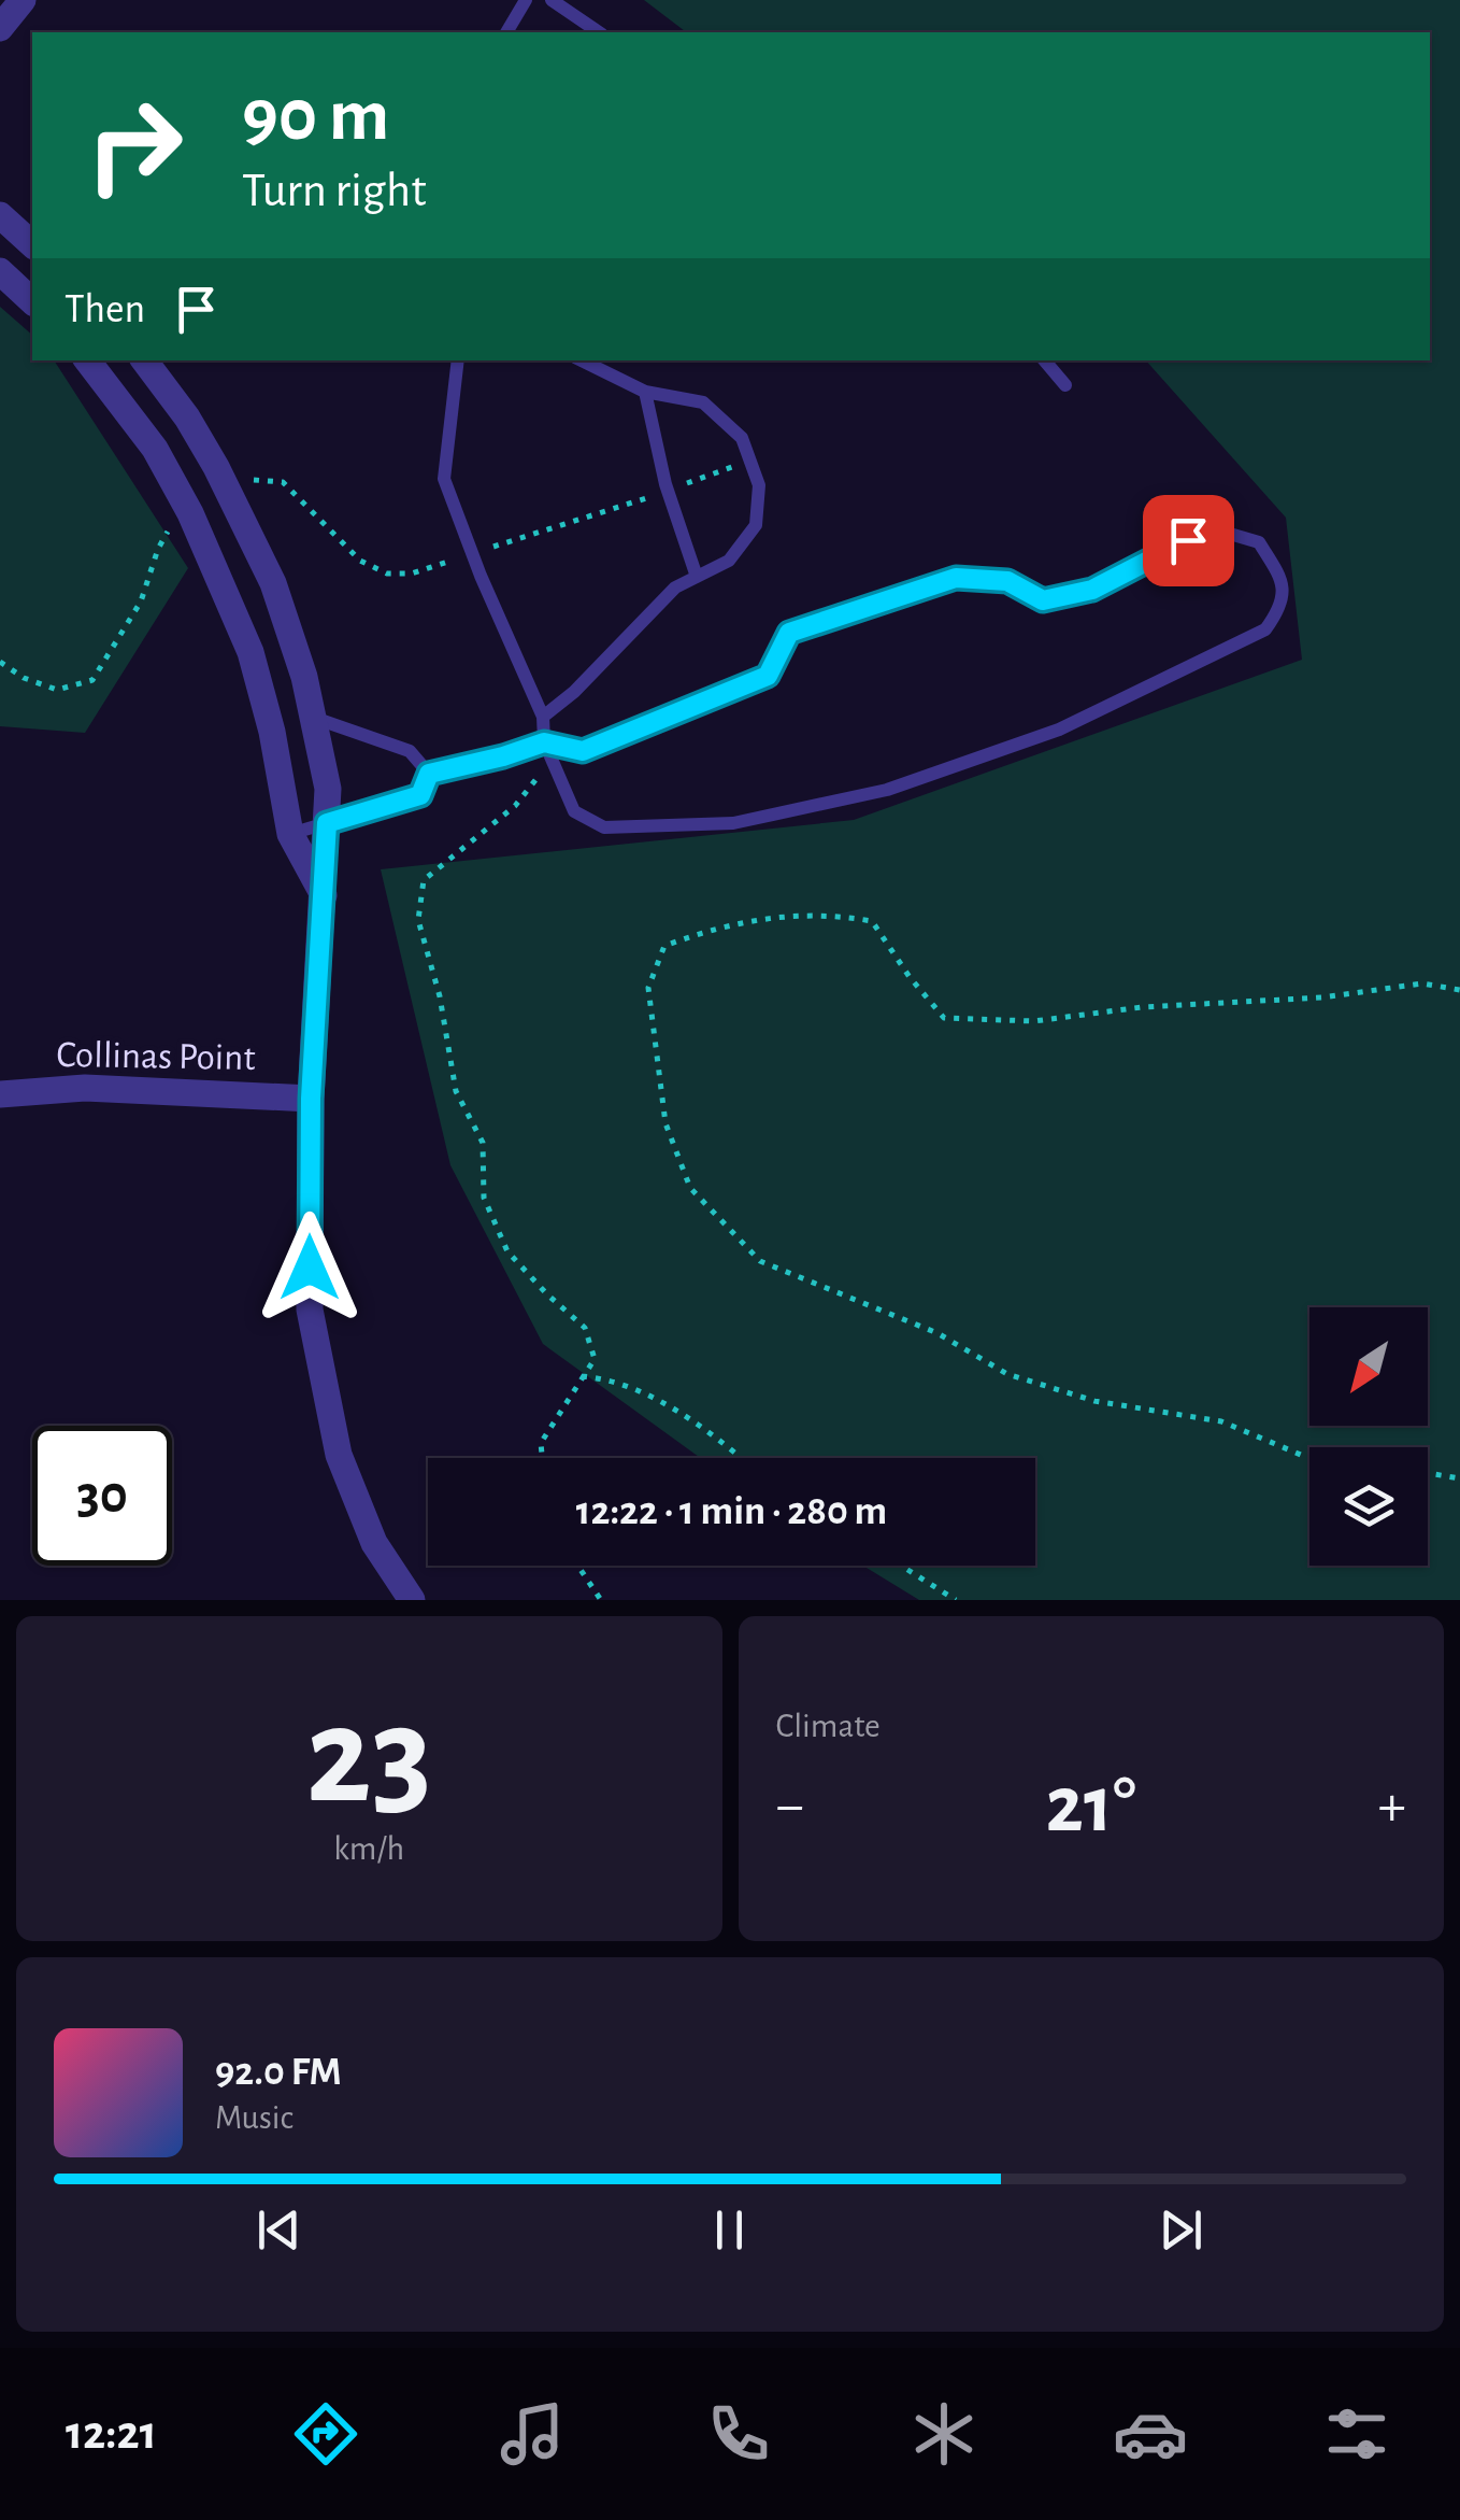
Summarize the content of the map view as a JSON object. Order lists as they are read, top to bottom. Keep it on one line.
{"streets":{"street":["Collinas Point"]},"north":"bottom left","page":{"turn":["90 m","Turn right"],"then":"Then","limit":"30","trip":"12:22 · 1 min · 280 m","tile":[["23","km/h"],"Climate"],"heat":["−","21°","+"],"song":["92.0 FM","Music"],"tabs":"12:21"}}
